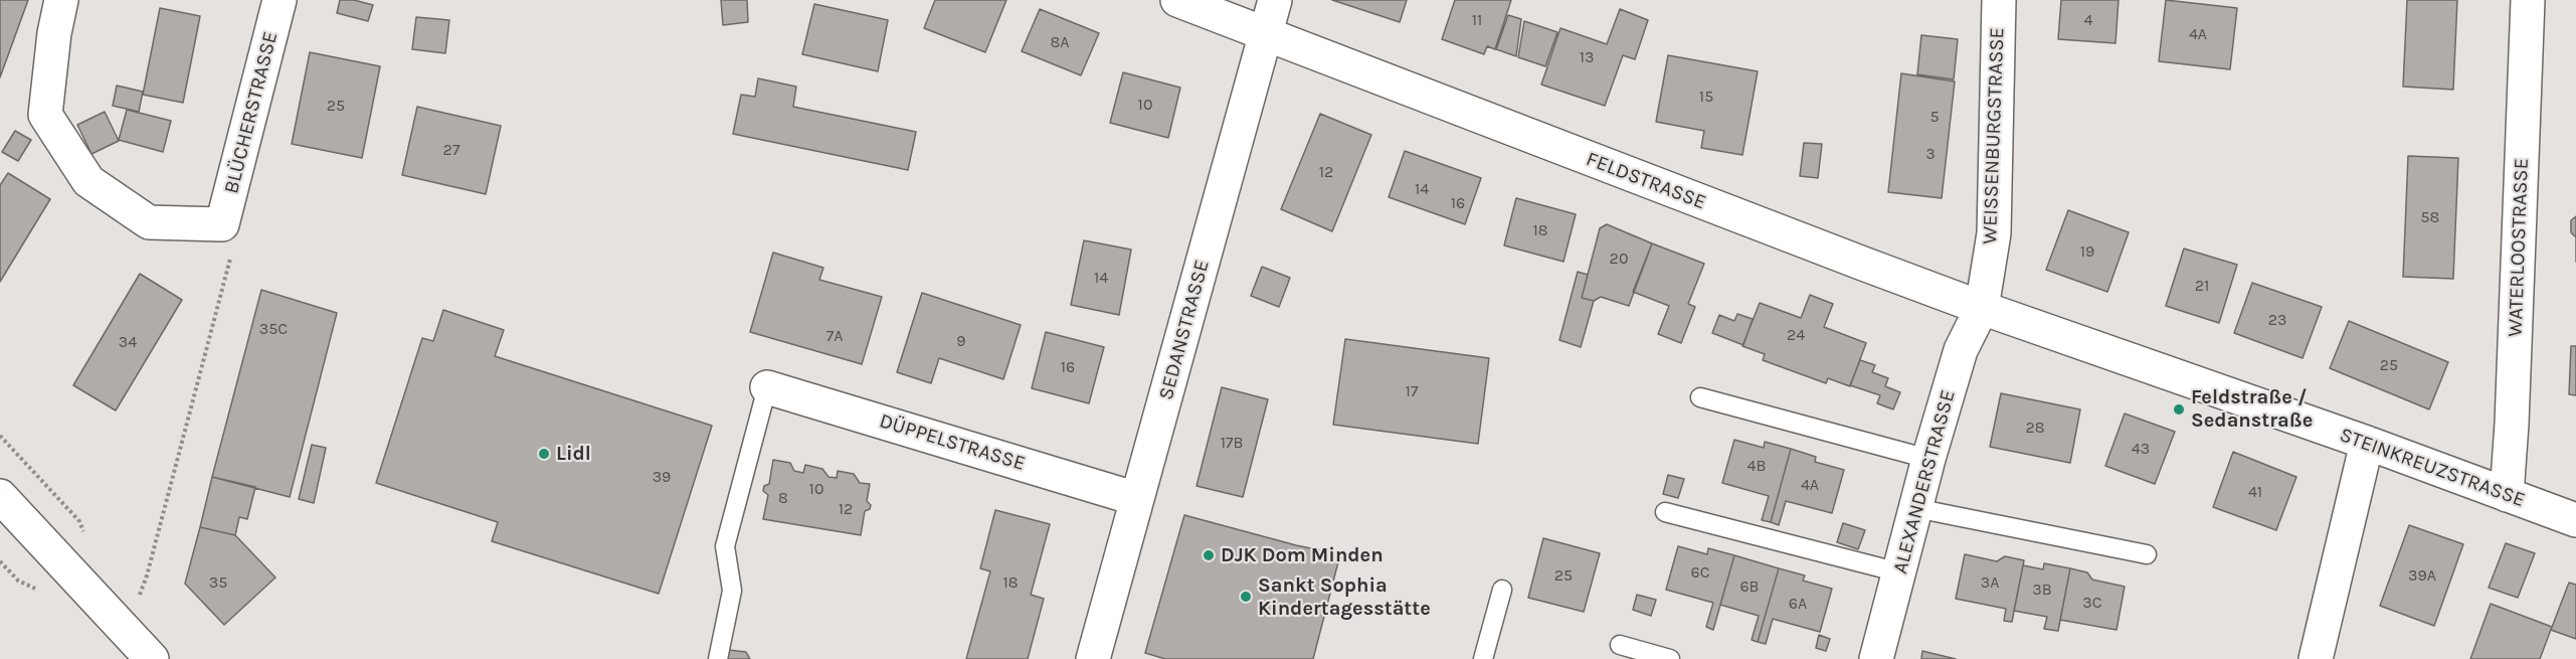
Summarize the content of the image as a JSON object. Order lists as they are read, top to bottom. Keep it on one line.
{"streets":{"street":["BLÜCHERSTRASSE","WEISSENBURGSTRASSE","FELDSTRASSE","WATERLOOSTRASSE","SEDANSTRASSE","DÜPPELSTRASSE","STEINKREUZSTRASSE","ALEXANDERSTRASSE"]},"crossings":[["WEISSENBURGSTRASSE","FELDSTRASSE"],["WEISSENBURGSTRASSE","ALEXANDERSTRASSE"],["FELDSTRASSE","SEDANSTRASSE"],["FELDSTRASSE","STEINKREUZSTRASSE"],["FELDSTRASSE","ALEXANDERSTRASSE"],["WATERLOOSTRASSE","STEINKREUZSTRASSE"],["SEDANSTRASSE","DÜPPELSTRASSE"]],"places":["Feldstraße / Sedanstraße","Lidl","DJK Dom Minden","Sankt Sophia Kindertagesstätte"],"house_numbers":["11","4","4A","8A","13","15","10","25","5","27","3","12","14","16","58","18","19","20","14","21","23","35C","24","7A","9","34","25","16","17","28","17B","43","4B","39","4A","10","41","8","12","6C","25","39A","35","18","3A","6B","3B","3C","6A"]}
